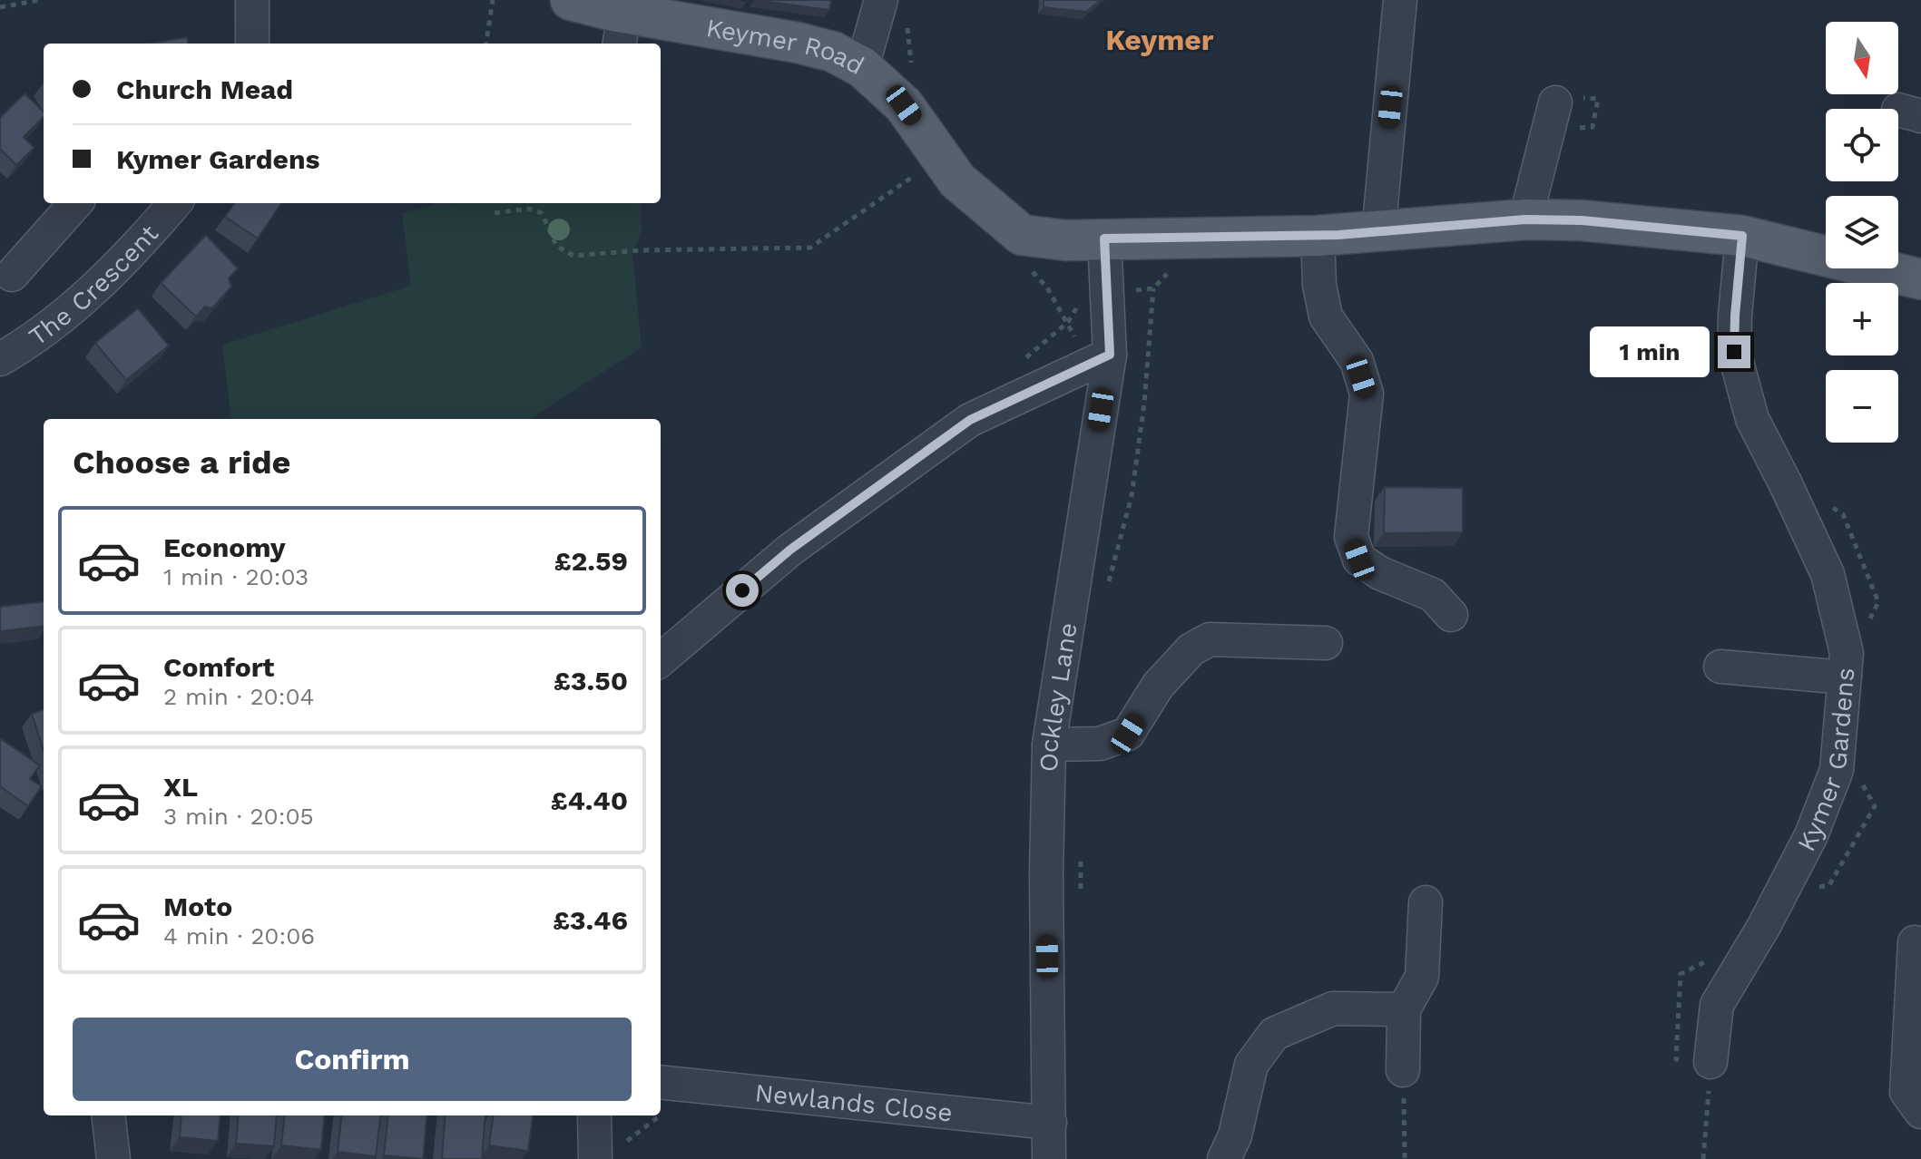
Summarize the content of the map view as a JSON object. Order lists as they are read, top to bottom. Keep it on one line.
{"streets":{"main road":["Keymer Road"],"street":["The Crescent","Ockley Lane","Kymer Gardens","Newlands Close"]},"crossings":[["Keymer Road","Ockley Lane"],["Keymer Road","Kymer Gardens"],["Ockley Lane","Newlands Close"]],"districts":["Keymer"],"north":"bottom","page":{"map_buttons":["+","−"],"banner":["Church Mead","Kymer Gardens"],"bubble":"1 min","heading":"Choose a ride","list":[{"name":"Economy","note":"1 min · 20:03","value":"£2.59"},{"name":"Comfort","note":"2 min · 20:04","value":"£3.50"},{"name":"XL","note":"3 min · 20:05","value":"£4.40"},{"name":"Moto","note":"4 min · 20:06","value":"£3.46"}],"buttons":"Confirm"}}
